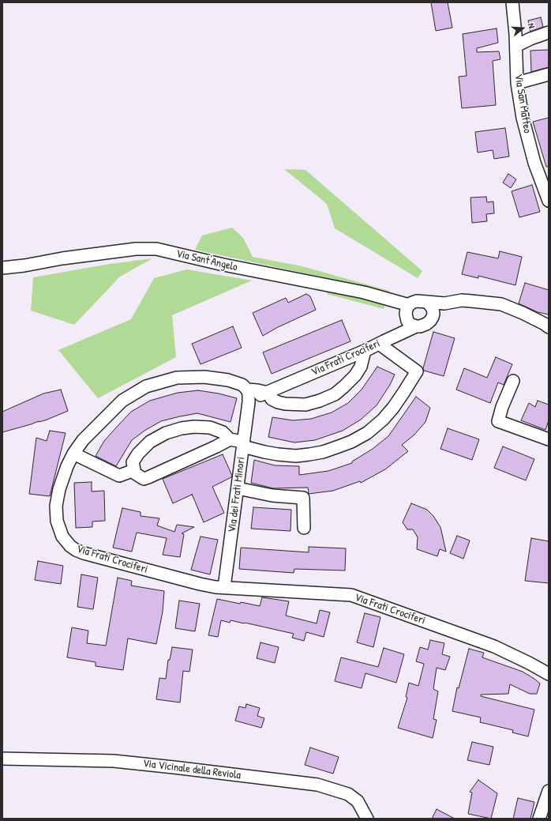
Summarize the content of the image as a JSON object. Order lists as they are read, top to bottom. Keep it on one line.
{"streets":{"street":["Via San Matteo","Via Sant'Angelo","Via Frati Crociferi","Via dei Frati Minori","Via Vicinale della Reviola"]},"crossings":[["Via Sant'Angelo","Via Frati Crociferi"],["Via Frati Crociferi","Via dei Frati Minori"]],"north":"right"}
